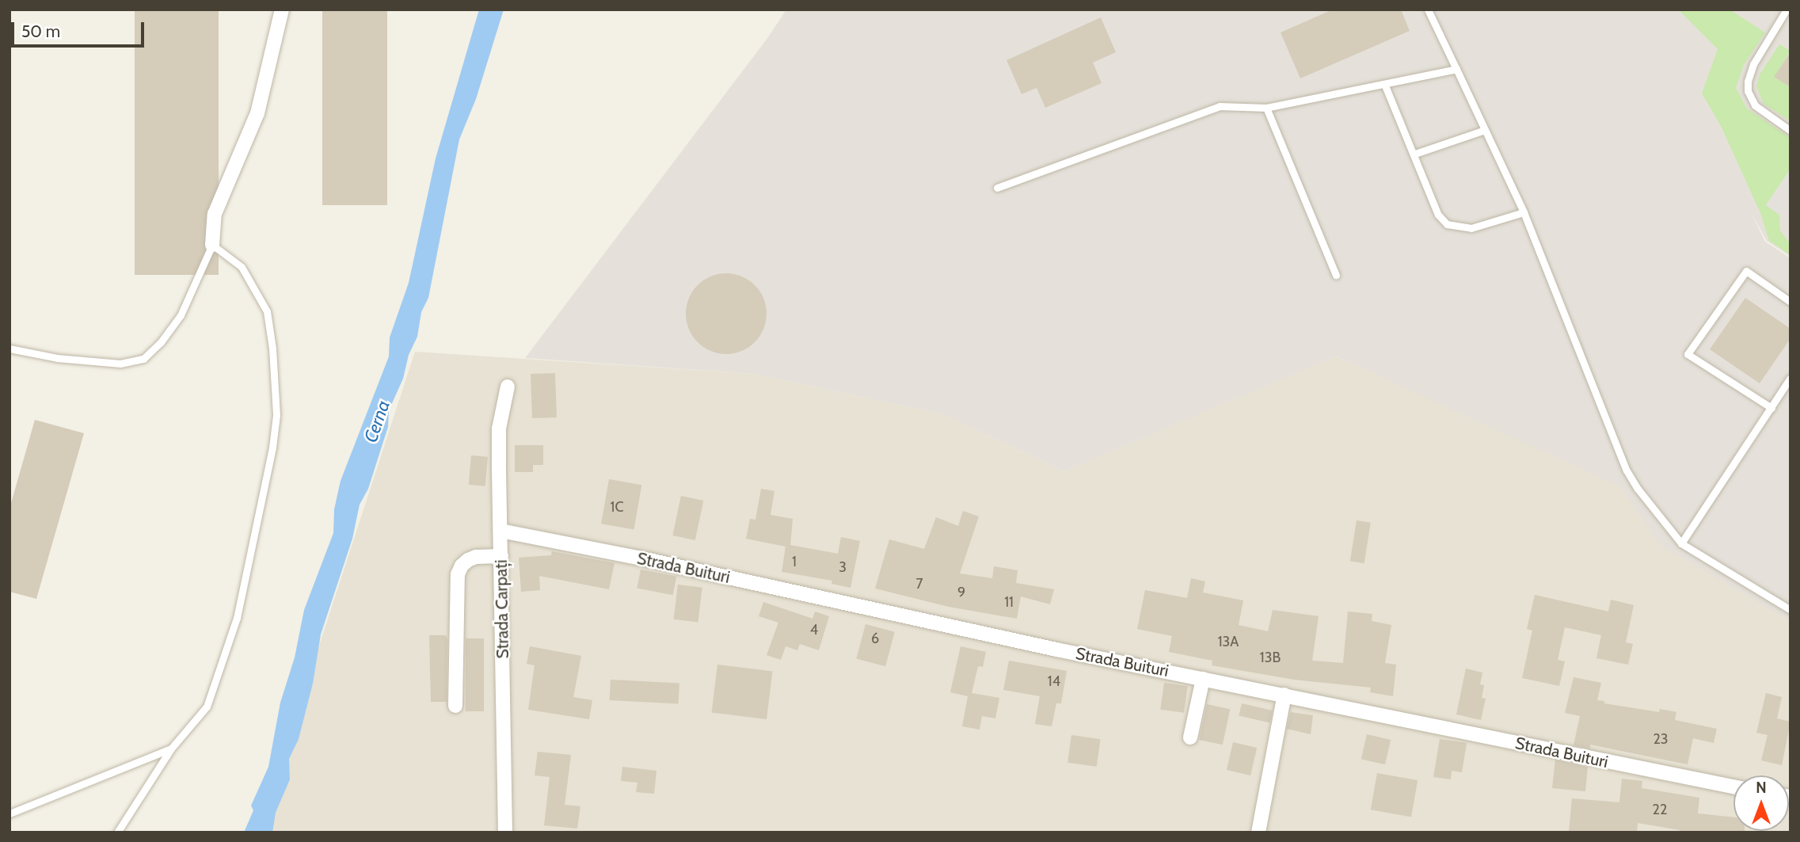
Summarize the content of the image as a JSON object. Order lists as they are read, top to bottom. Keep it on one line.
{"streets":{"street":["Strada Buituri","Strada Carpați"]},"crossings":[["Strada Buituri","Strada Carpați"]],"water":["Cerna"],"house_numbers":["1C","1","3","7","9","11","4","6","13A","13B","14","23","22"],"scale_bar":"50 m","north":"top"}
